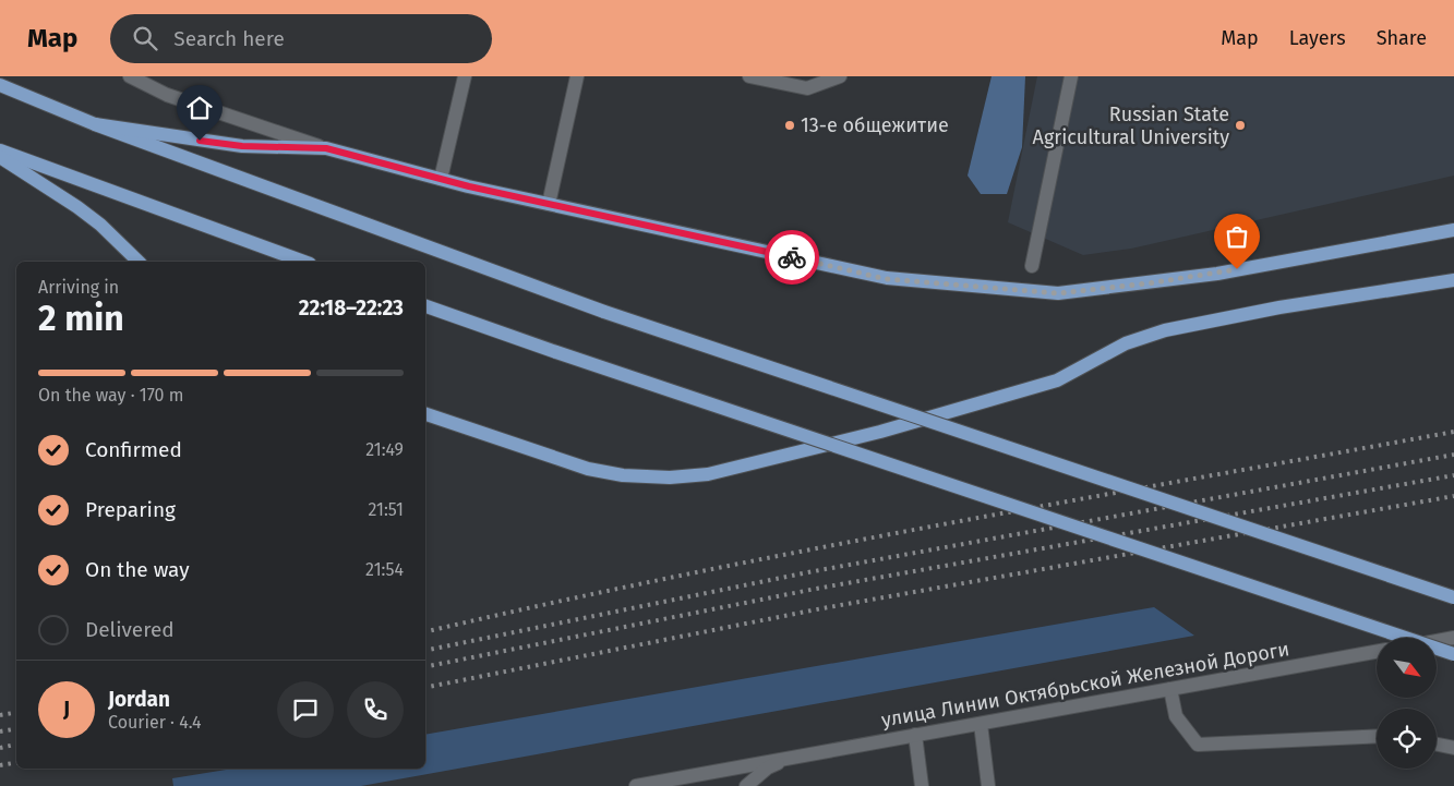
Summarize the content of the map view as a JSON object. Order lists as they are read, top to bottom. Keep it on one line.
{"streets":{"street":["улица Линии Октябрьской Железной Дороги"]},"places":["13-е общежитие","Russian State Agricultural University"],"north":"bottom right","page":{"header":"Map","search":"Search here","nav":["Map","Layers","Share"],"heading":["2 min","Arriving in","22:18–22:23"],"panel":["Jordan","Courier · 4.4"],"bar":"On the way · 170 m","list":[["Confirmed","21:49"],["Preparing","21:51"],["On the way","21:54"],"Delivered"],"round":"J"}}
